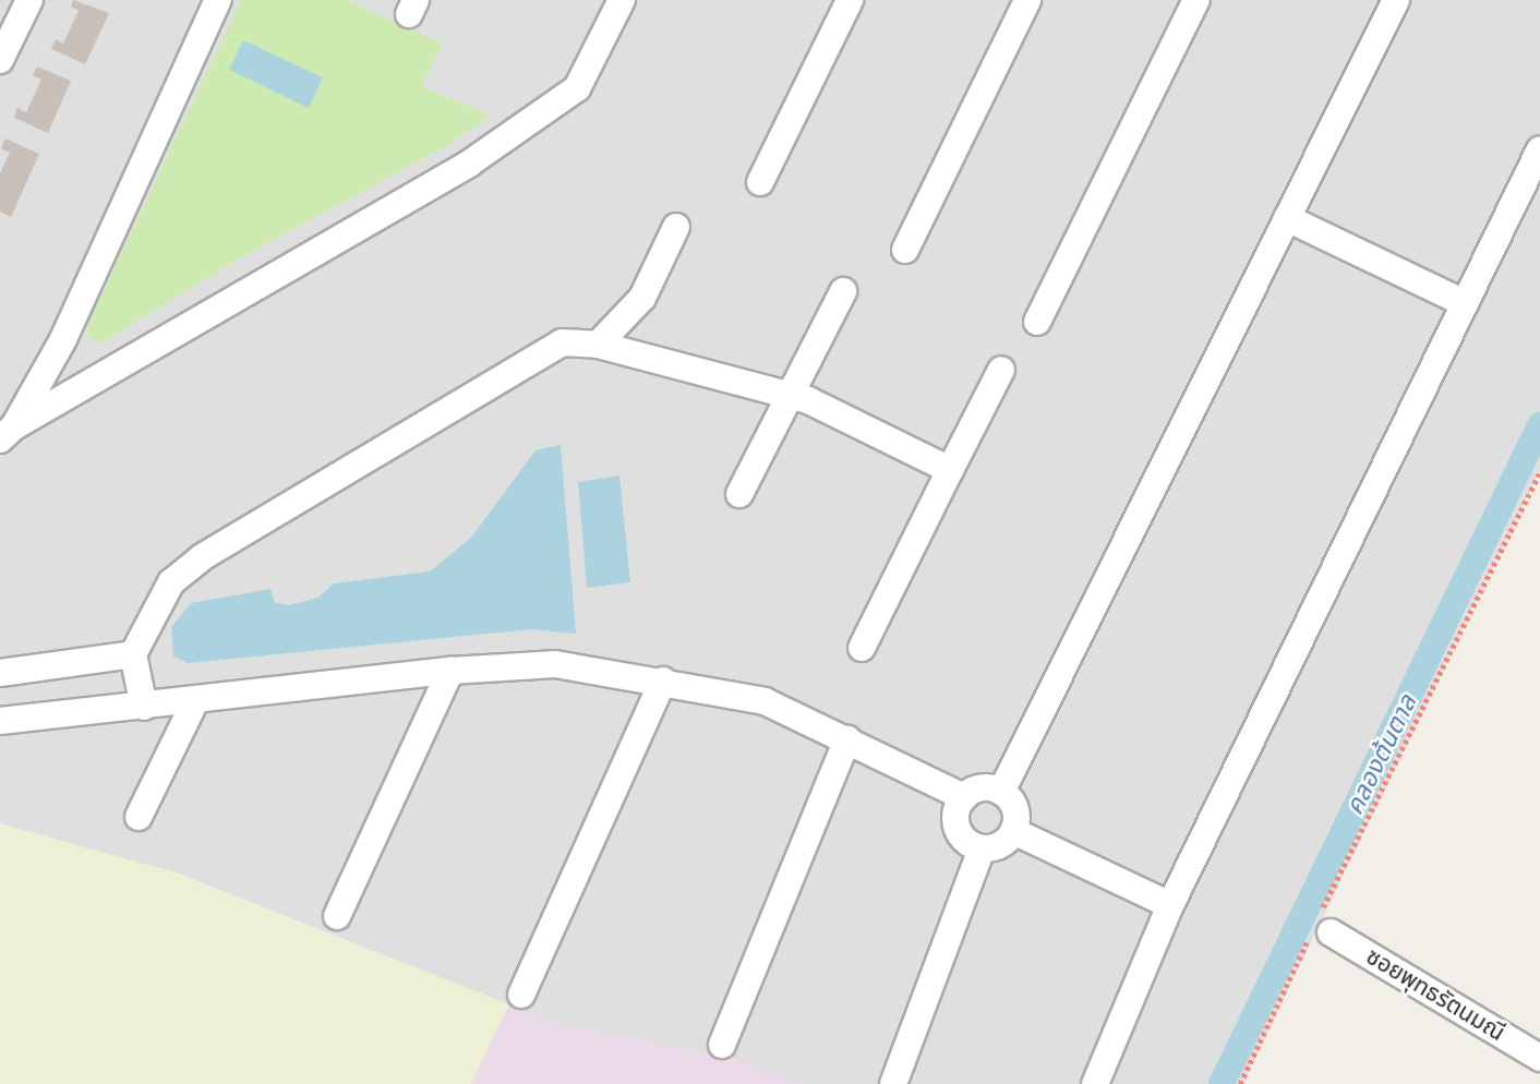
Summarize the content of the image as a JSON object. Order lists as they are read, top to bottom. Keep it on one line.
{"streets":{"street":["ซอยพุทธรัตนมณี"]},"water":["คลองต้นตาล"]}
